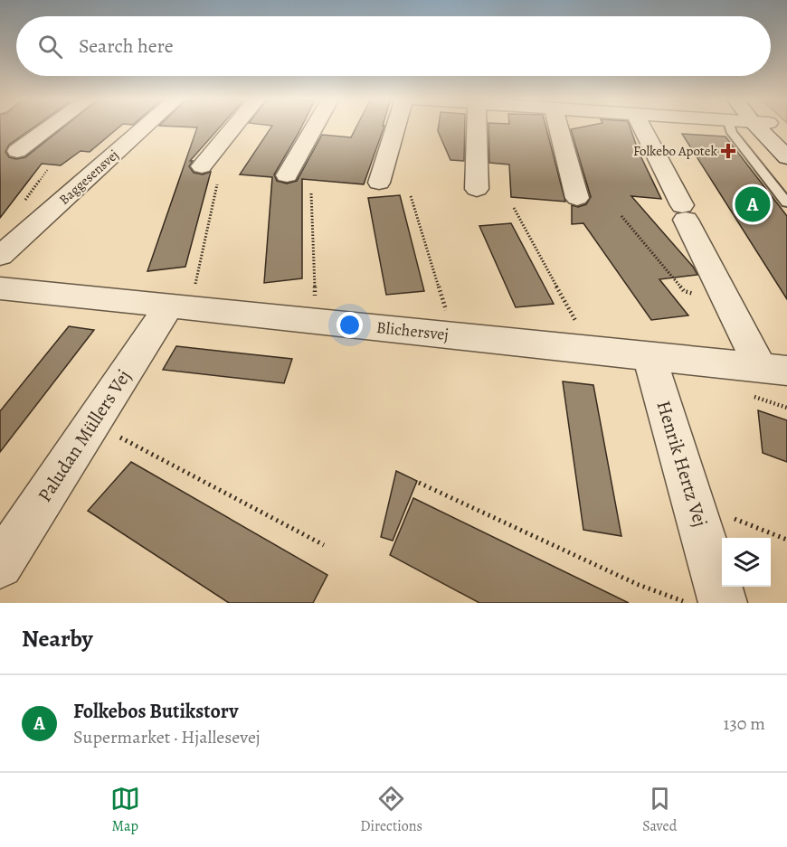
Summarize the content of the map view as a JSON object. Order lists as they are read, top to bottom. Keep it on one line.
{"streets":{"street":["Baggesensvej","Blichersvej","Paludan Müllers Vej","Henrik Hertz Vej"]},"crossings":[["Blichersvej","Paludan Müllers Vej"],["Blichersvej","Henrik Hertz Vej"]],"places":{"health":["Folkebo Apotek"]},"page":{"search":"Search here","pins":"A","heading":"Nearby","list":[{"mark":"A","name":"Folkebos Butikstorv","note":"Supermarket · Hjallesevej","value":"130 m"}],"nav":["Map","Directions","Saved"]}}
